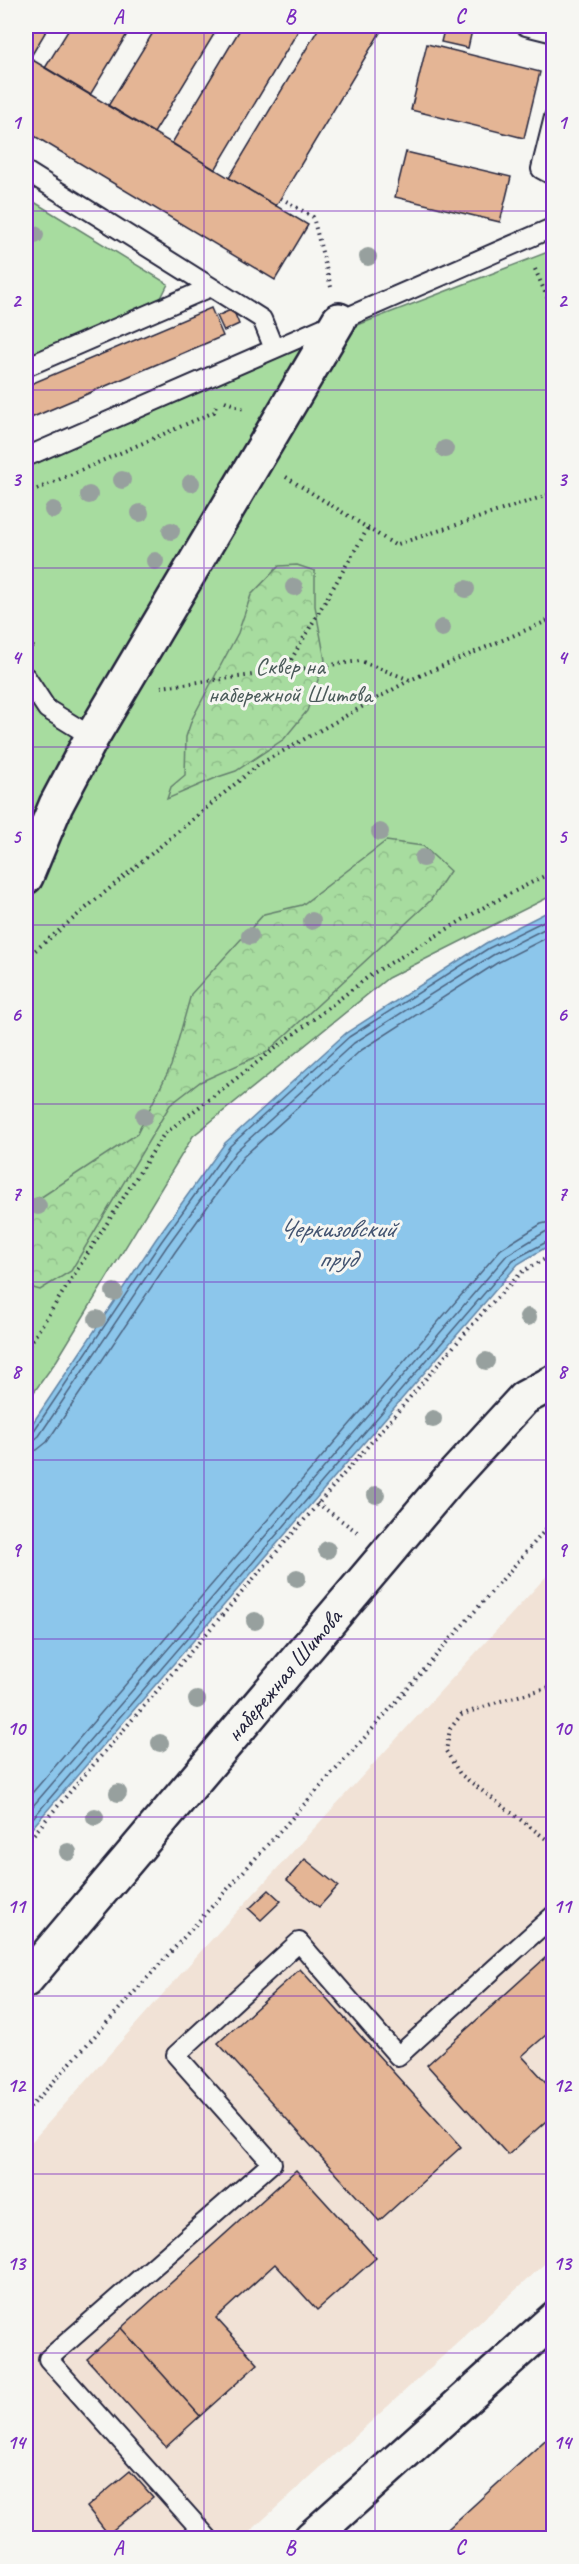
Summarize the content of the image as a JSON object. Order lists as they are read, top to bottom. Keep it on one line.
{"streets":{"street":["набережная Шитова"]},"water":["Черкизовский пруд"],"parks":["Сквер на набережной Шитова"],"grid":{"columns":["A","B","C"],"rows":["1","2","3","4","5","6","7","8","9","10","11","12","13","14"]}}
